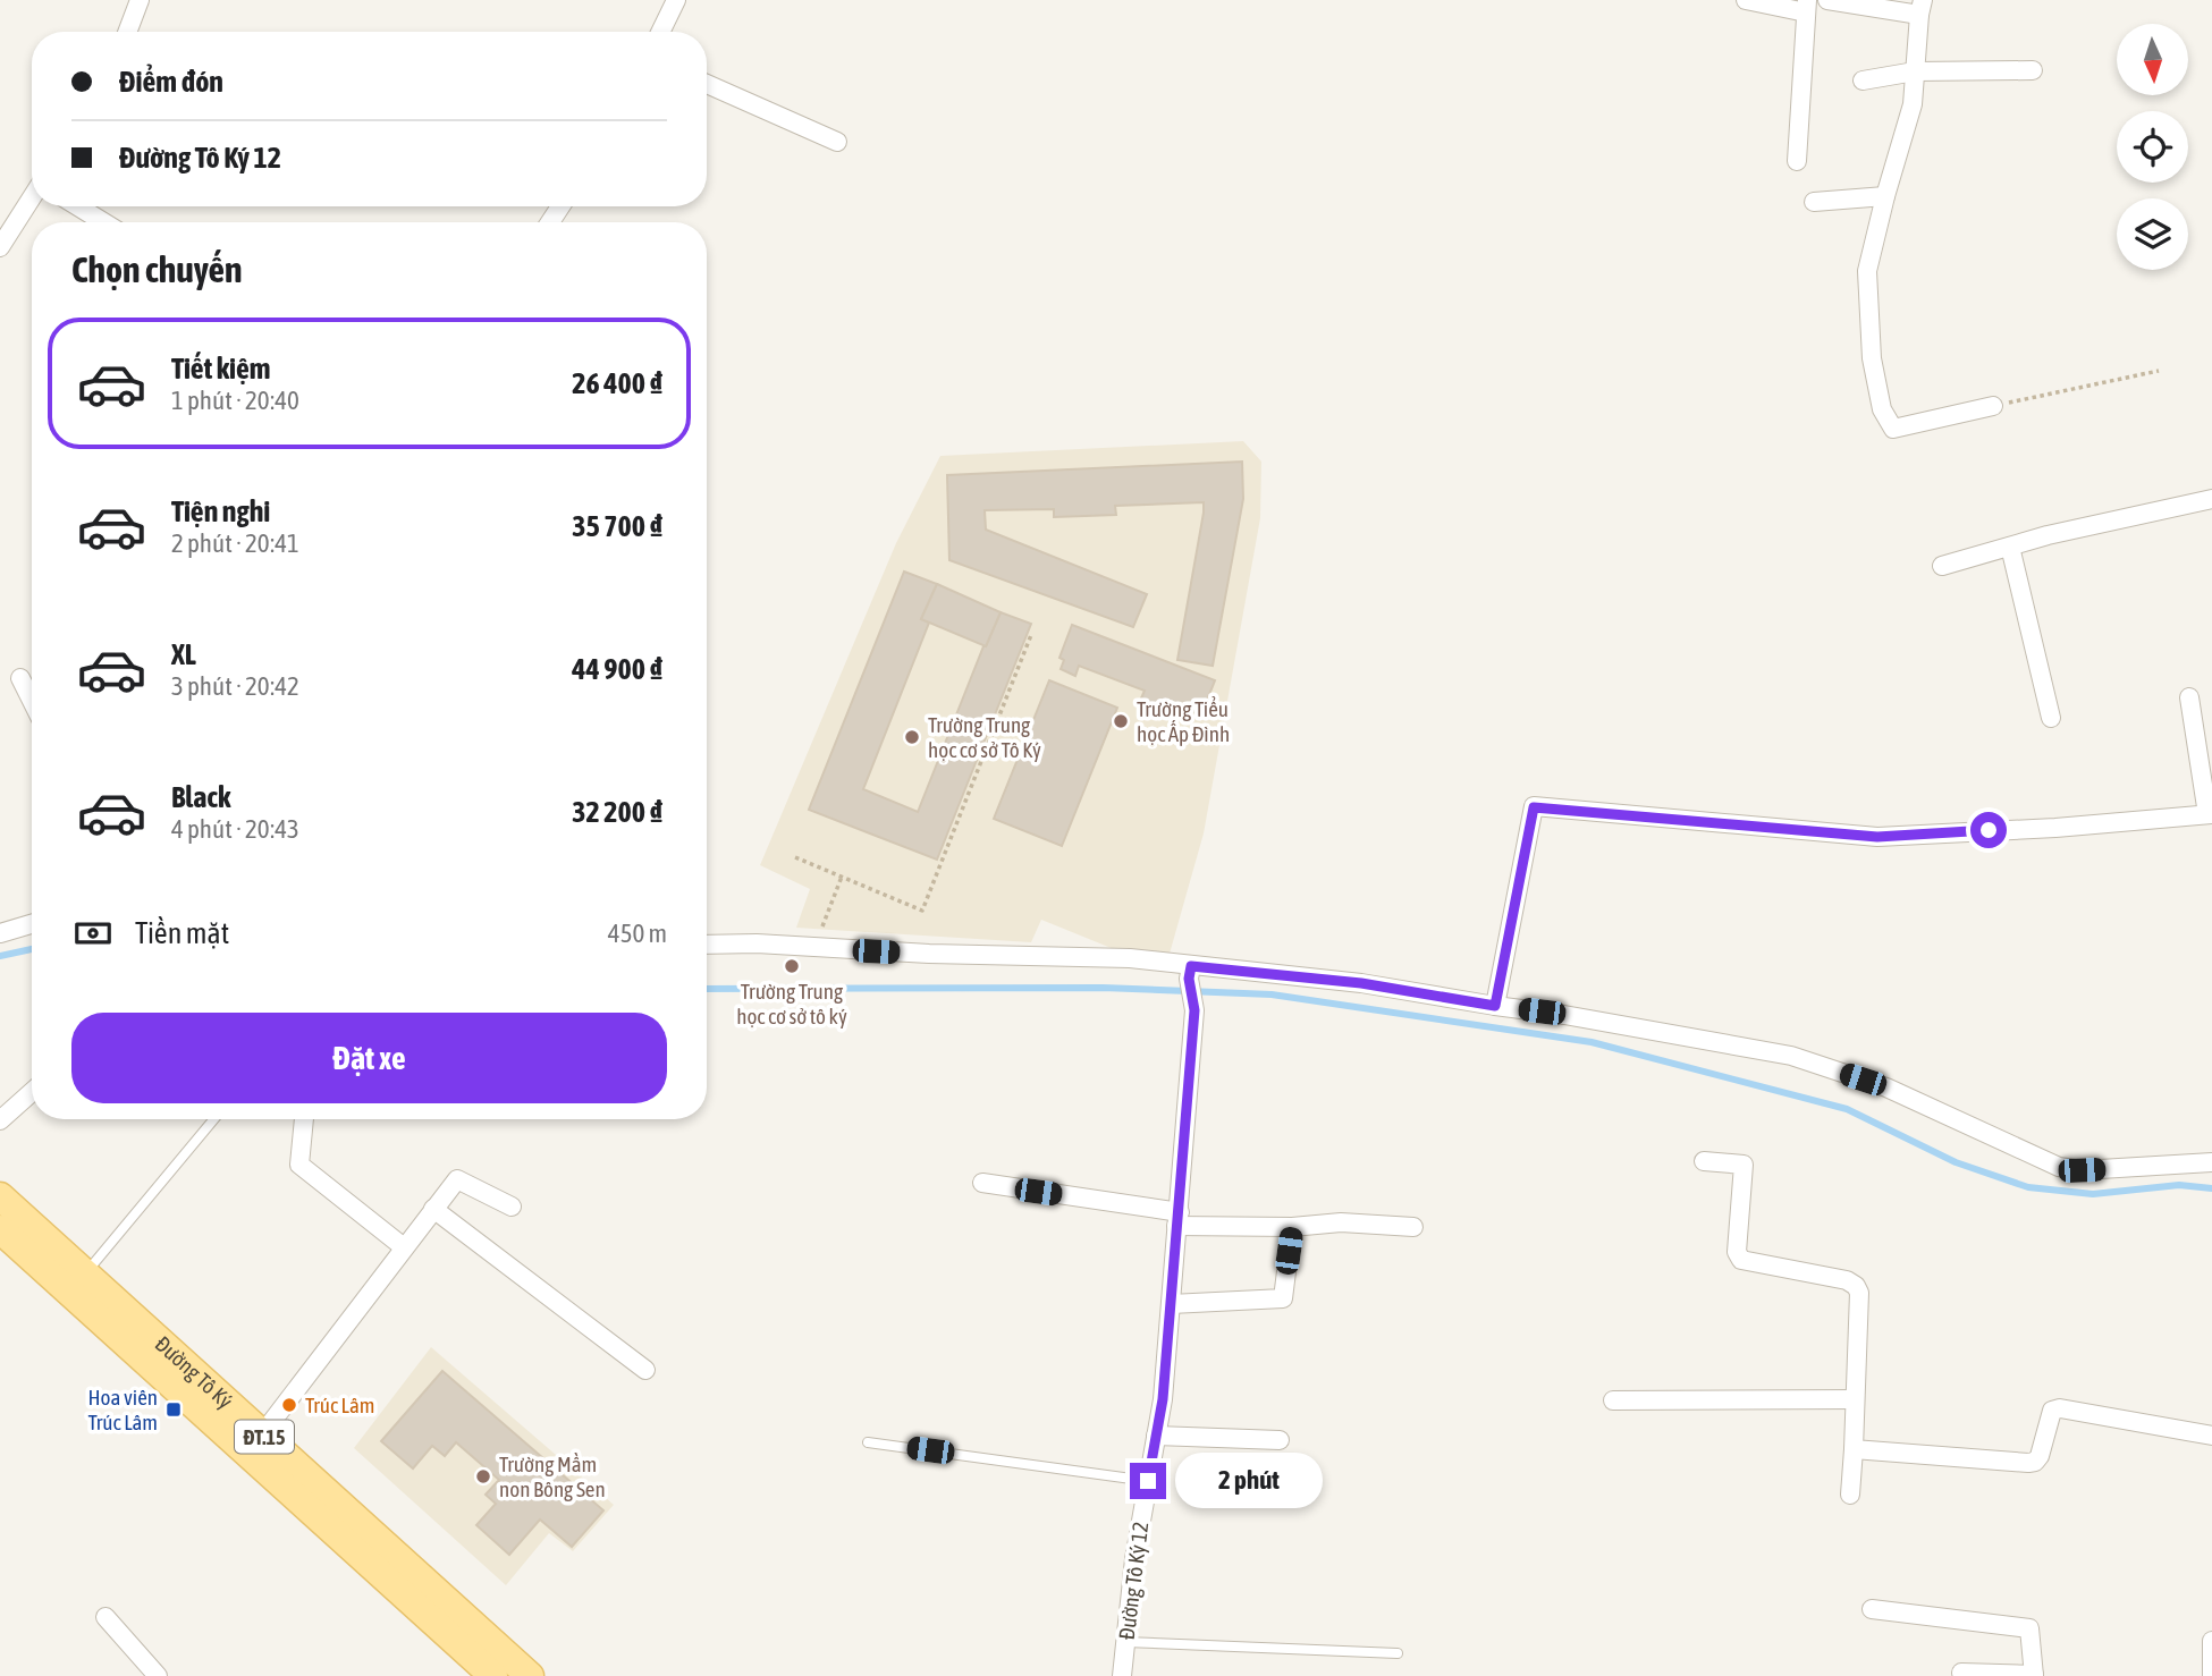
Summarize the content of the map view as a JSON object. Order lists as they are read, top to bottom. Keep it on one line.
{"streets":{"main road":["Đường Tô Ký","ĐT.15"],"street":["Đường Tô Ký 12"]},"places":{"other":["Trường Tiểu học Ấp Đình","Trường Trung học cơ sở Tô Ký","Trường Trung học cơ sở tô ký","Trúc Lâm","Trường Mầm non Bông Sen"],"transit":["Hoa viên Trúc Lâm"]},"north":"bottom","page":{"banner":["Điểm đón","Đường Tô Ký 12"],"heading":"Chọn chuyến","list":[{"name":"Tiết kiệm","note":"1 phút · 20:40","value":"26 400 ₫"},{"name":"Tiện nghi","note":"2 phút · 20:41","value":"35 700 ₫"},{"name":"XL","note":"3 phút · 20:42","value":"44 900 ₫"},{"name":"Black","note":"4 phút · 20:43","value":"32 200 ₫"}],"pay":["Tiền mặt","450 m"],"buttons":"Đặt xe","bubble":"2 phút"}}
